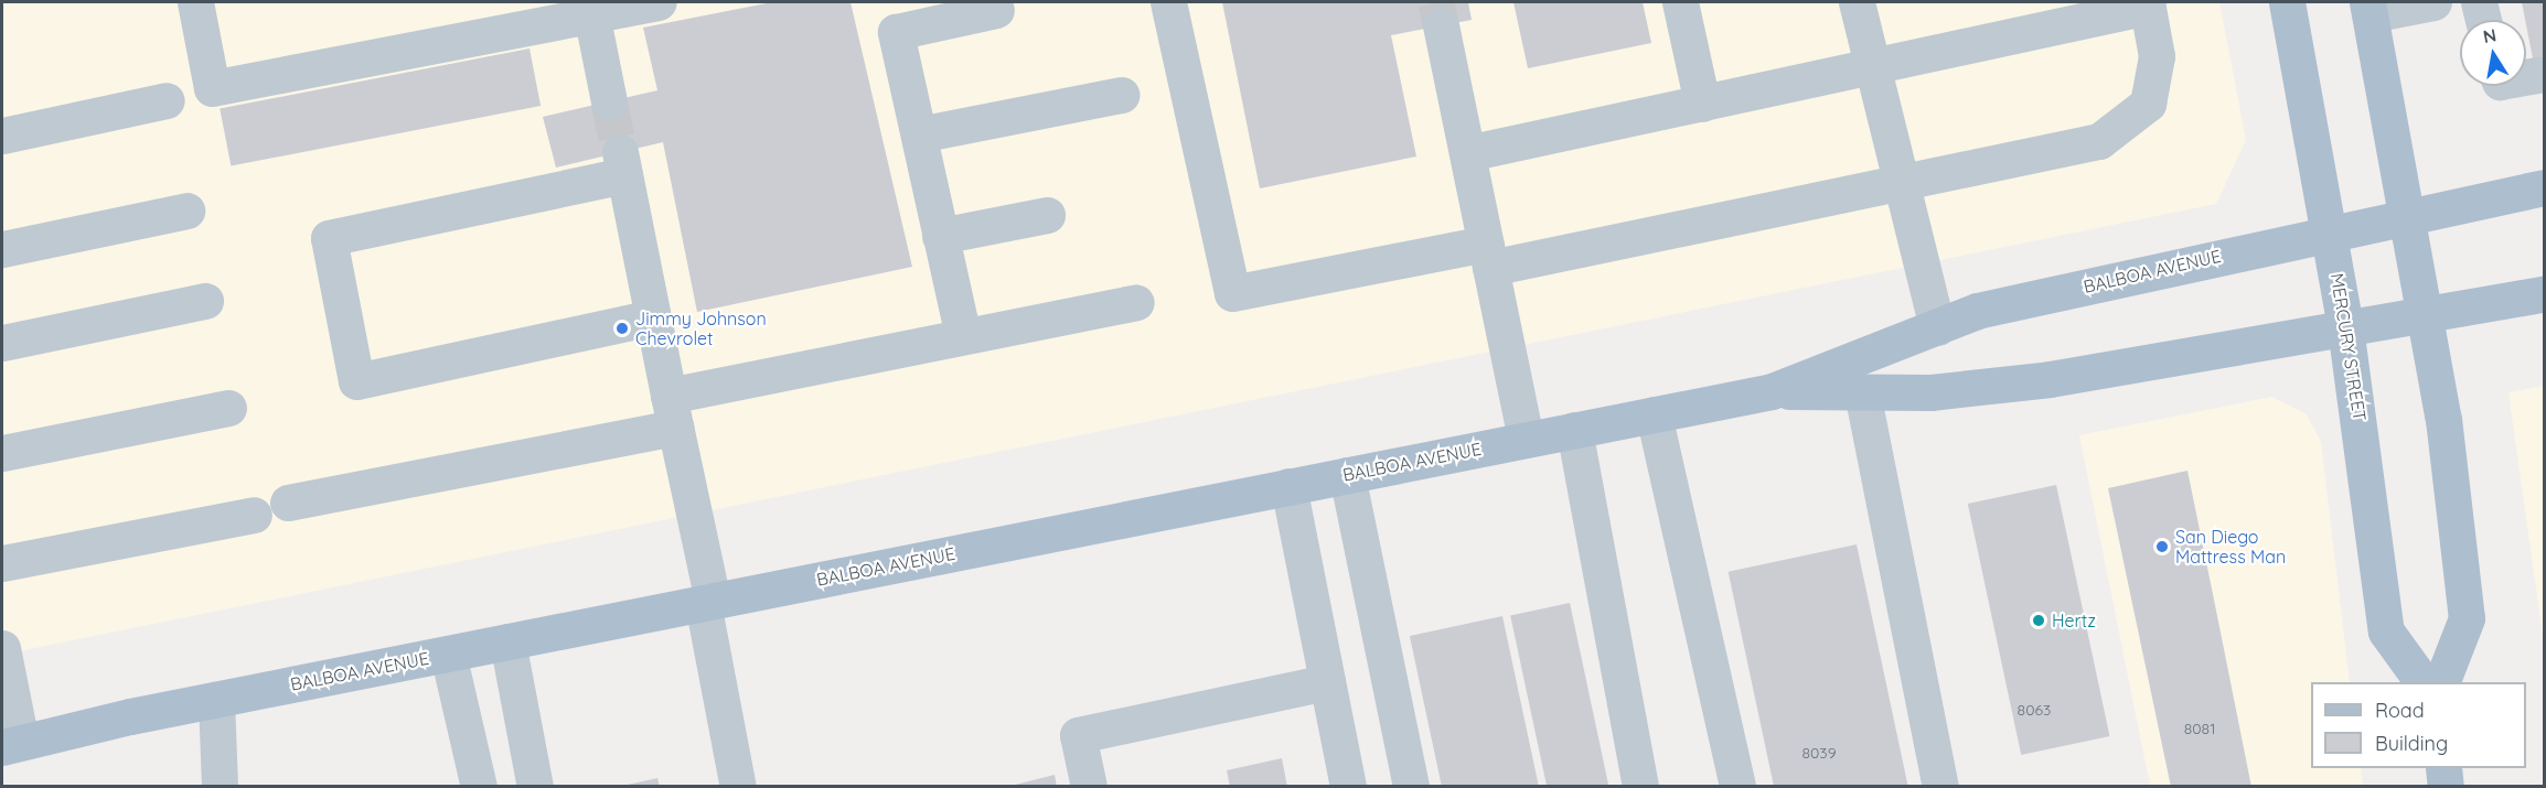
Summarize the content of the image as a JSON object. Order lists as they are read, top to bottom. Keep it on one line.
{"streets":{"main road":["BALBOA AVENUE","MERCURY STREET"]},"crossings":[["BALBOA AVENUE","MERCURY STREET"]],"places":["Jimmy Johnson Chevrolet","San Diego Mattress Man","Hertz"],"house_numbers":["8063","8081","8039"],"legend":["Road","Building"],"north":"top"}
